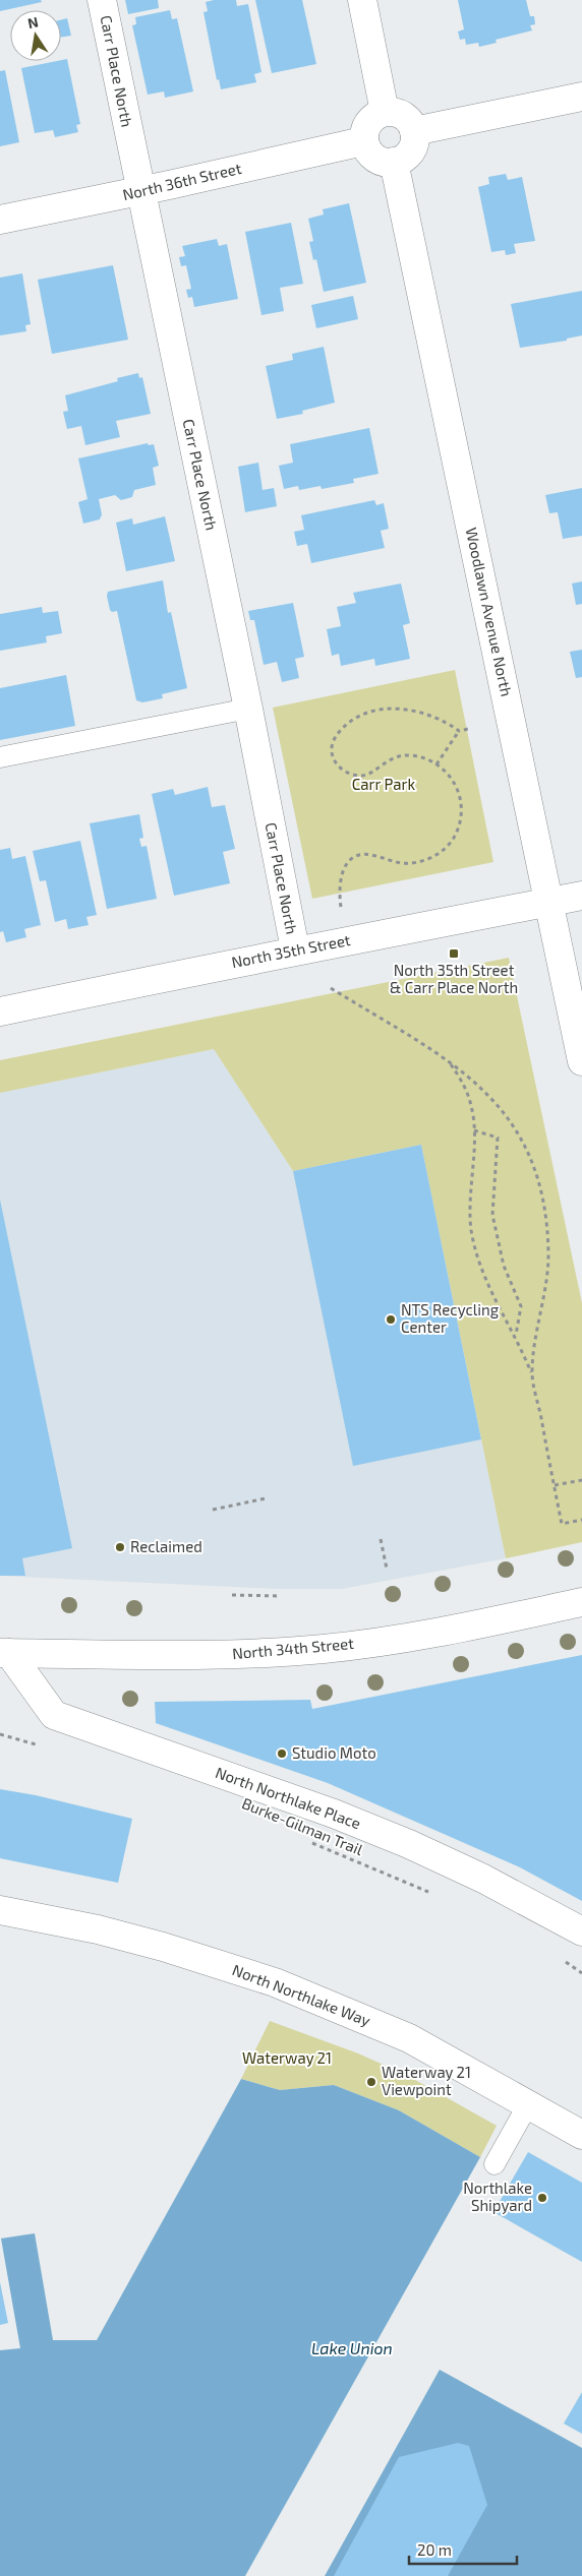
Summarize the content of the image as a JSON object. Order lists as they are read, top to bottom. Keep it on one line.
{"streets":{"street":["Carr Place North","North 36th Street","Woodlawn Avenue North","North 35th Street","North 34th Street","North Northlake Place","North Northlake Way"],"path":["Burke-Gilman Trail"]},"crossings":[["Carr Place North","North 36th Street"],["Carr Place North","North 35th Street"],["North 36th Street","Woodlawn Avenue North"],["Woodlawn Avenue North","North 35th Street"],["North 34th Street","North Northlake Place"]],"water":["Lake Union"],"parks":["Carr Park","Waterway 21"],"places":{"transit":["North 35th Street & Carr Place North"],"other":["NTS Recycling Center","Reclaimed","Studio Moto","Waterway 21 Viewpoint","Northlake Shipyard"]},"scale_bar":"20 m","north":"top"}
